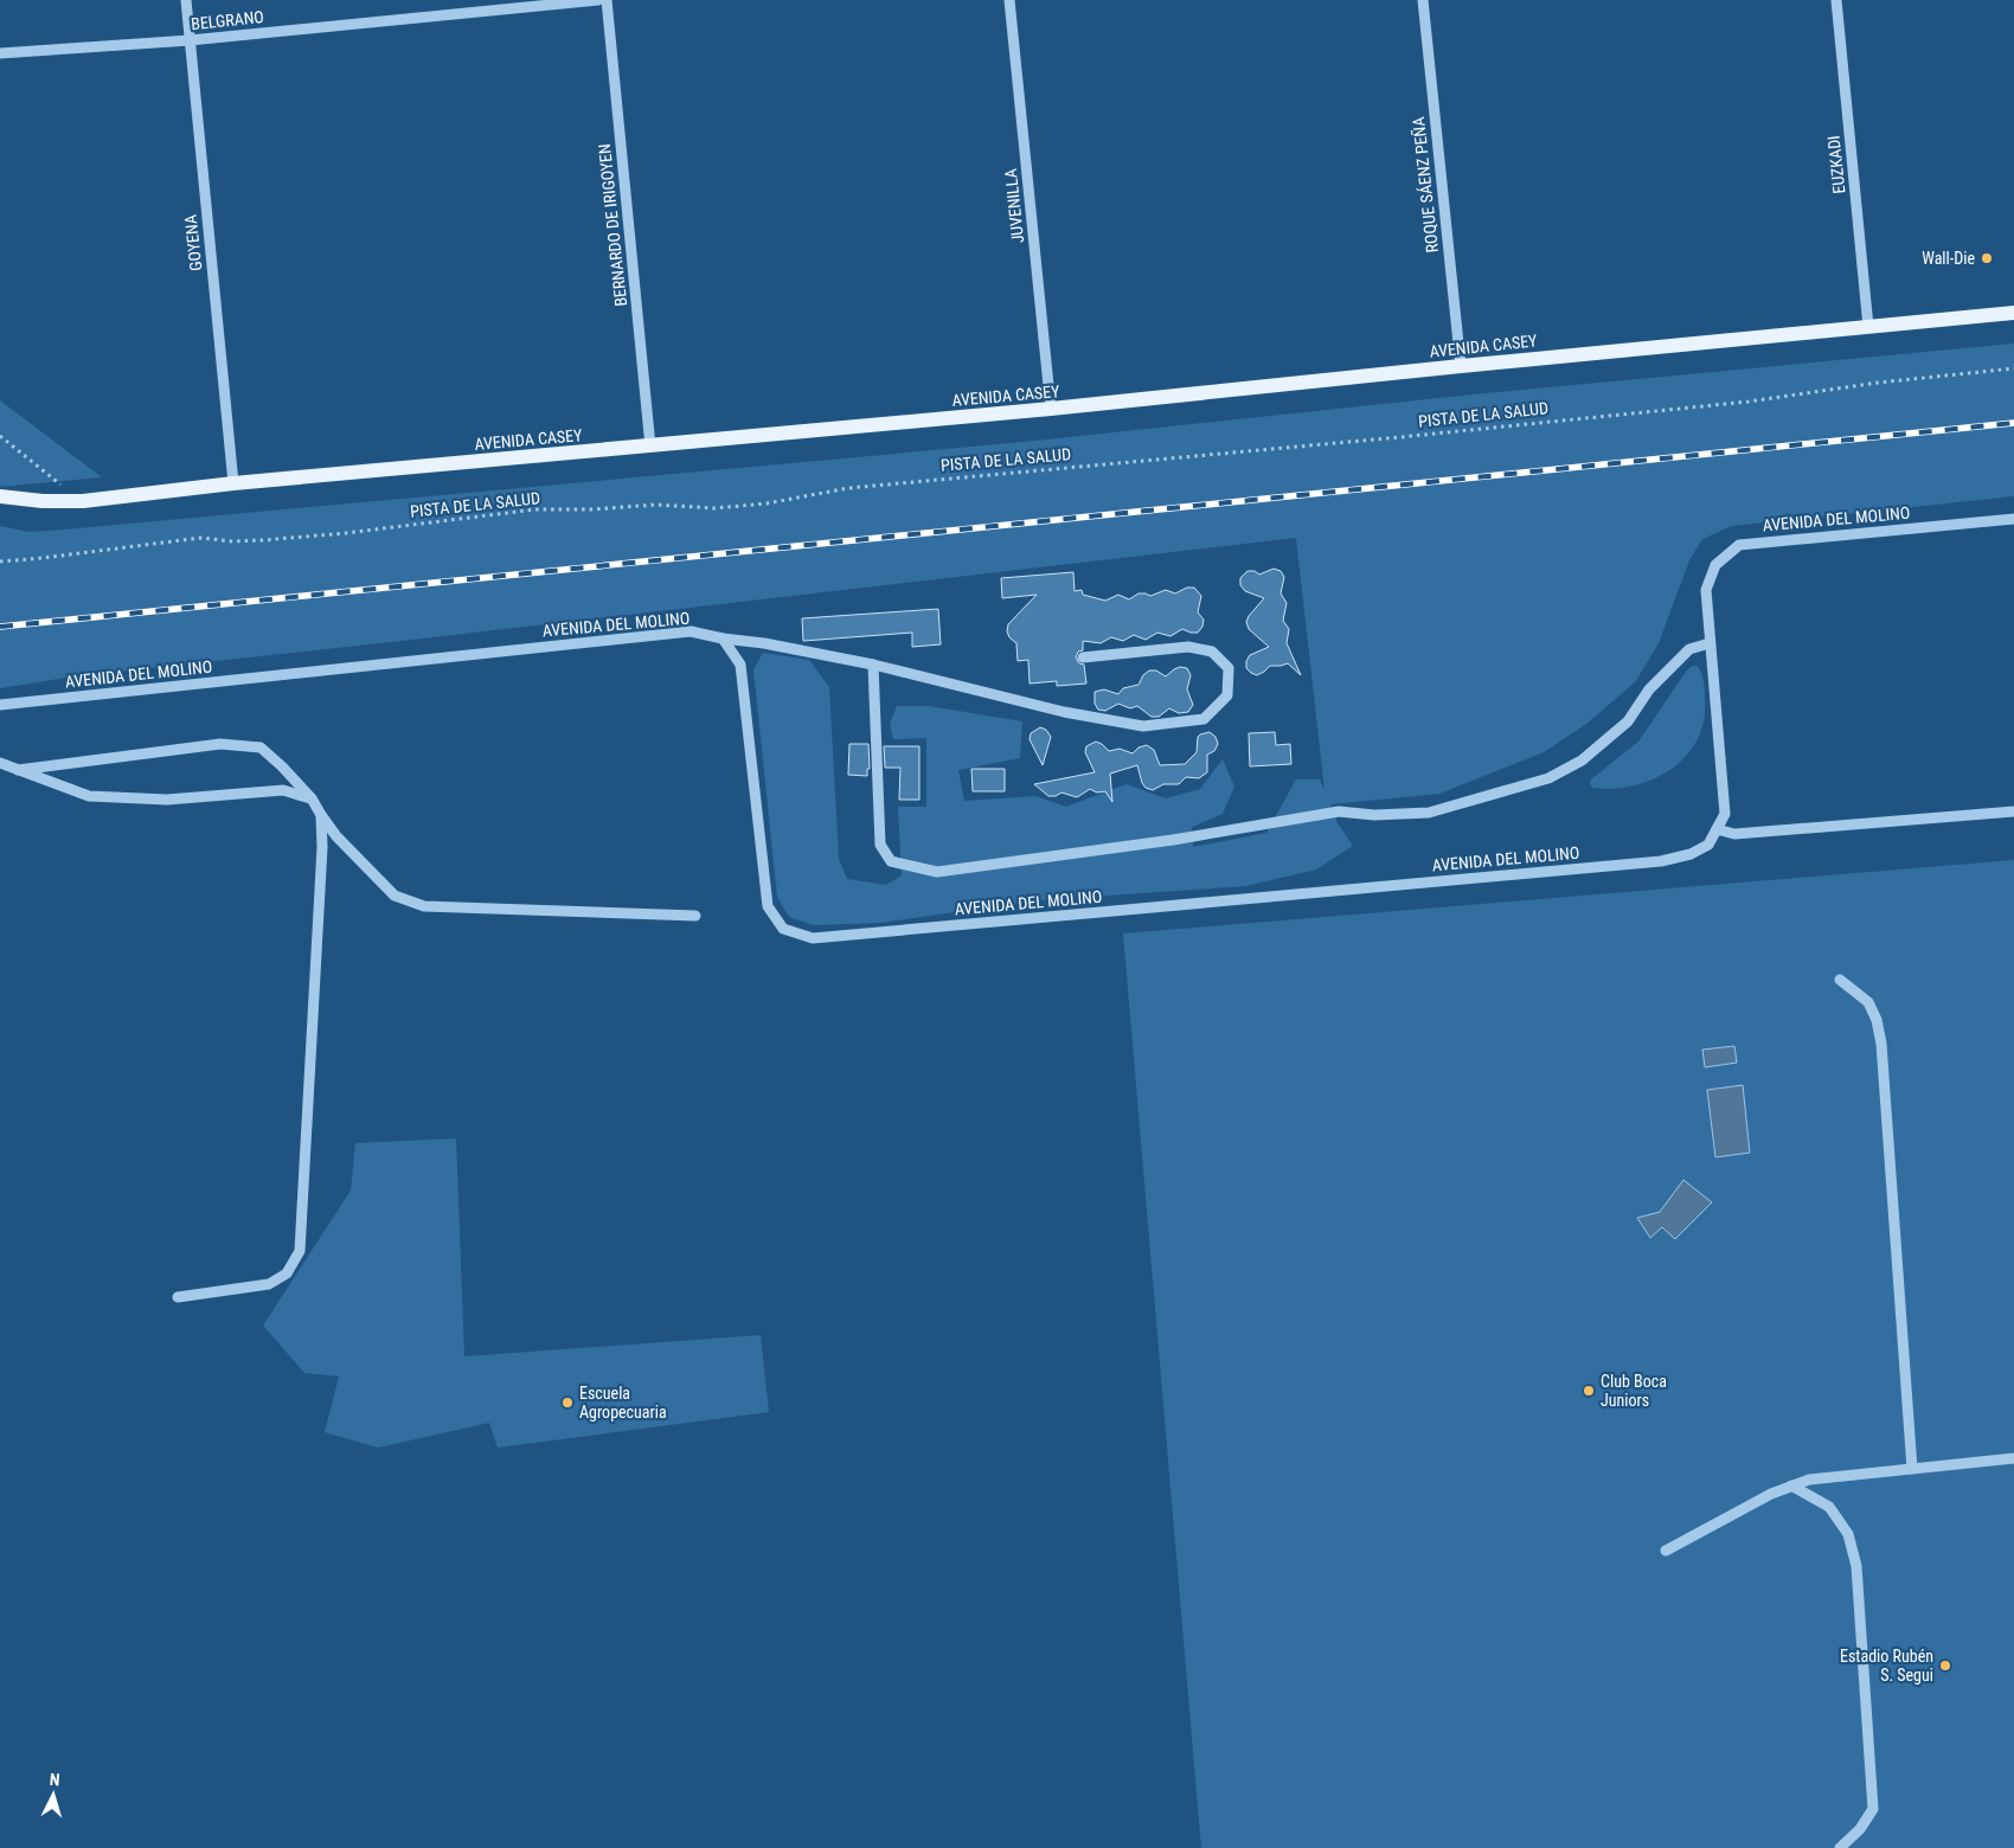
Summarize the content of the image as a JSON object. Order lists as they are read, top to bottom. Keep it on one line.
{"streets":{"main road":["AVENIDA CASEY"],"street":["BELGRANO","EUZKADI","ROQUE SÁENZ PEÑA","JUVENILLA","BERNARDO DE IRIGOYEN","GOYENA","AVENIDA DEL MOLINO"],"path":["PISTA DE LA SALUD"]},"crossings":[["BELGRANO","GOYENA"],["EUZKADI","AVENIDA CASEY"],["ROQUE SÁENZ PEÑA","AVENIDA CASEY"],["JUVENILLA","AVENIDA CASEY"],["BERNARDO DE IRIGOYEN","AVENIDA CASEY"],["GOYENA","AVENIDA CASEY"]],"places":["Wall-Die","Club Boca Juniors","Escuela Agropecuaria","Estadio Rubén S. Segui"],"north":"top"}
